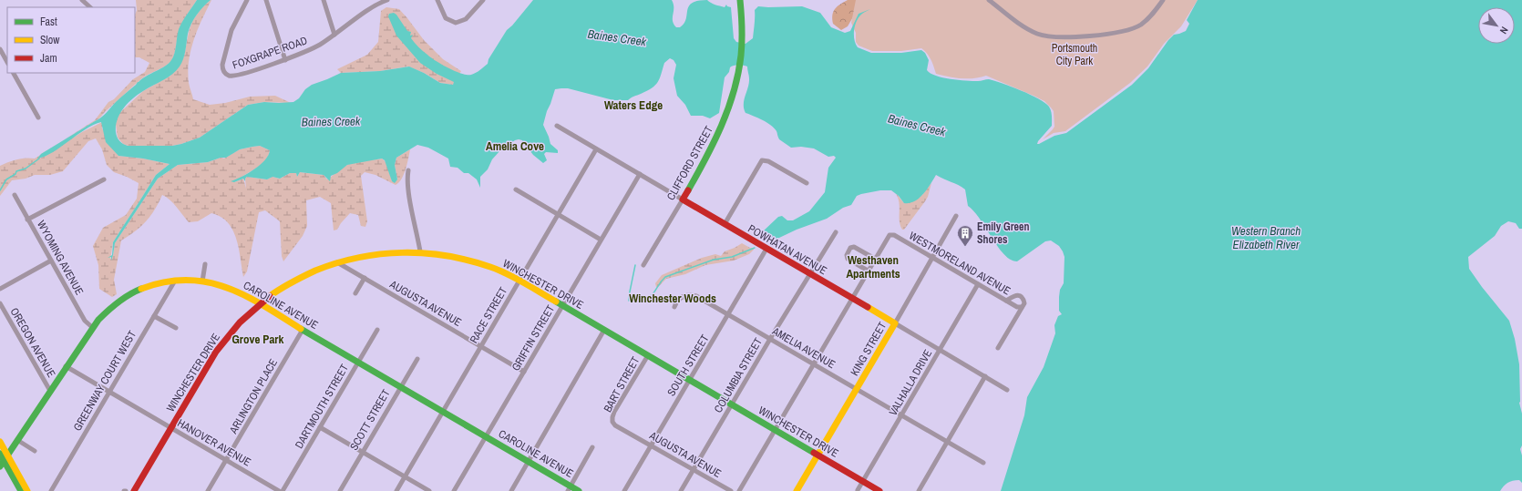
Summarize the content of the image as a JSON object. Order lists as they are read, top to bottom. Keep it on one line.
{"streets":{"street":["FOXGRAPE ROAD","CLIFFORD STREET","POWHATAN AVENUE","WYOMING AVENUE","WESTMORELAND AVENUE","WINCHESTER DRIVE","AUGUSTA AVENUE","CAROLINE AVENUE","RACE STREET","GRIFFIN STREET","OREGON AVENUE","AMELIA AVENUE","KING STREET","SOUTH STREET","COLUMBIA STREET","GREENWAY COURT WEST","VALHALLA DRIVE","BART STREET","ARLINGTON PLACE","DARTMOUTH STREET","SCOTT STREET","HANOVER AVENUE"]},"crossings":[["CLIFFORD STREET","POWHATAN AVENUE"],["POWHATAN AVENUE","RACE STREET"],["POWHATAN AVENUE","GRIFFIN STREET"],["POWHATAN AVENUE","KING STREET"],["POWHATAN AVENUE","SOUTH STREET"],["POWHATAN AVENUE","COLUMBIA STREET"],["POWHATAN AVENUE","VALHALLA DRIVE"],["WYOMING AVENUE","CAROLINE AVENUE"],["WESTMORELAND AVENUE","KING STREET"],["WESTMORELAND AVENUE","VALHALLA DRIVE"],["WINCHESTER DRIVE","AUGUSTA AVENUE"],["WINCHESTER DRIVE","CAROLINE AVENUE"],["WINCHESTER DRIVE","RACE STREET"],["WINCHESTER DRIVE","GRIFFIN STREET"],["WINCHESTER DRIVE","KING STREET"],["WINCHESTER DRIVE","SOUTH STREET"],["WINCHESTER DRIVE","COLUMBIA STREET"],["WINCHESTER DRIVE","VALHALLA DRIVE"],["WINCHESTER DRIVE","BART STREET"],["WINCHESTER DRIVE","HANOVER AVENUE"],["AUGUSTA AVENUE","RACE STREET"],["AUGUSTA AVENUE","GRIFFIN STREET"],["AUGUSTA AVENUE","SOUTH STREET"],["AUGUSTA AVENUE","COLUMBIA STREET"],["AUGUSTA AVENUE","BART STREET"],["CAROLINE AVENUE","RACE STREET"],["CAROLINE AVENUE","GRIFFIN STREET"],["CAROLINE AVENUE","OREGON AVENUE"],["CAROLINE AVENUE","GREENWAY COURT WEST"],["CAROLINE AVENUE","ARLINGTON PLACE"],["CAROLINE AVENUE","DARTMOUTH STREET"],["CAROLINE AVENUE","SCOTT STREET"],["CAROLINE AVENUE","HANOVER AVENUE"],["AMELIA AVENUE","KING STREET"],["AMELIA AVENUE","SOUTH STREET"],["AMELIA AVENUE","COLUMBIA STREET"],["AMELIA AVENUE","VALHALLA DRIVE"],["GREENWAY COURT WEST","HANOVER AVENUE"],["ARLINGTON PLACE","HANOVER AVENUE"]],"districts":["Waters Edge","Amelia Cove","Westhaven Apartments","Winchester Woods","Grove Park"],"water":["Baines Creek","Western Branch Elizabeth River"],"parks":["Portsmouth City Park"],"places":{"building":["Emily Green Shores"]},"legend":["Fast","Slow","Jam"],"north":"bottom right"}
